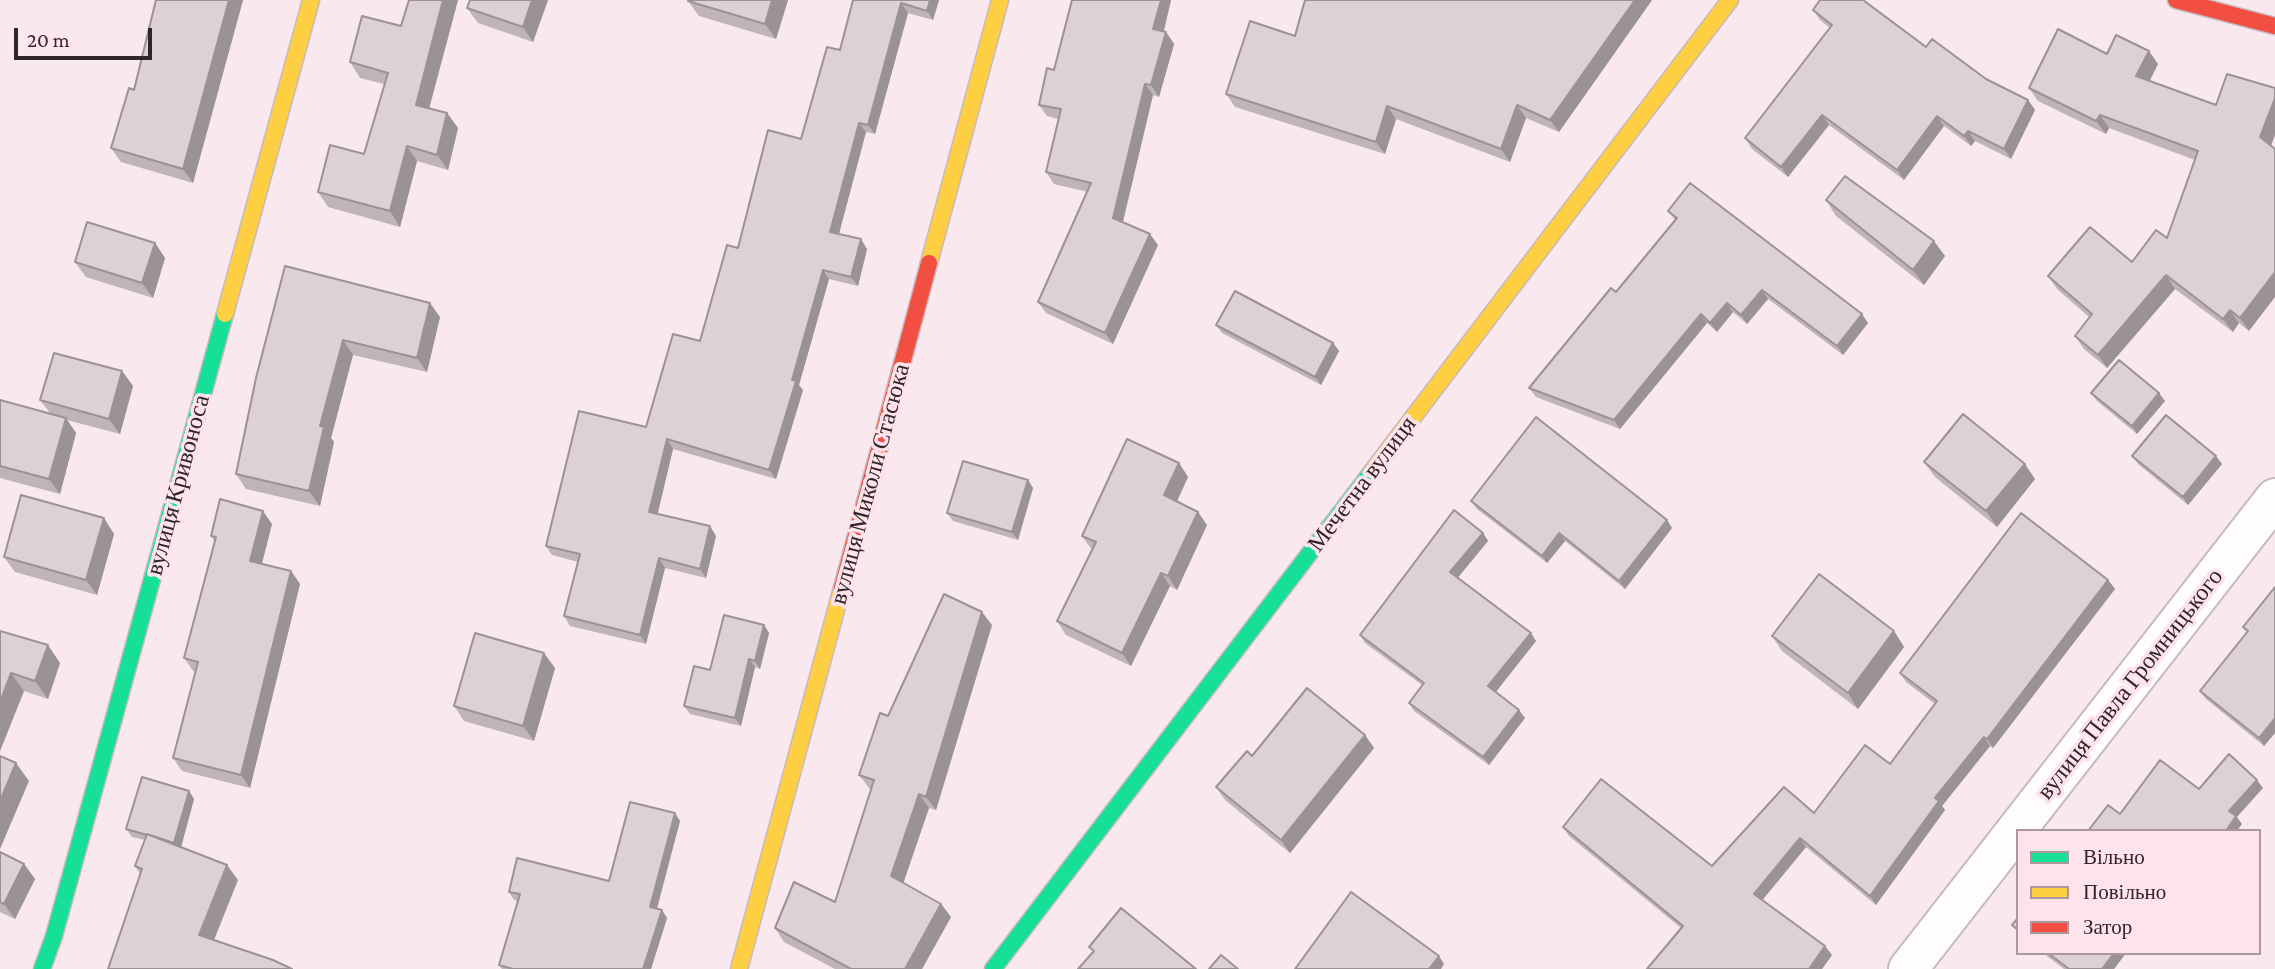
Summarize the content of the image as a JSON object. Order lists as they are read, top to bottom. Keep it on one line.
{"streets":{"street":["вулиця Миколи Стасюка","Мечетна вулиця","вулиця Кривоноса","вулиця Павла Громницького"]},"legend":["Вільно","Повільно","Затор"],"scale_bar":"20 m"}
